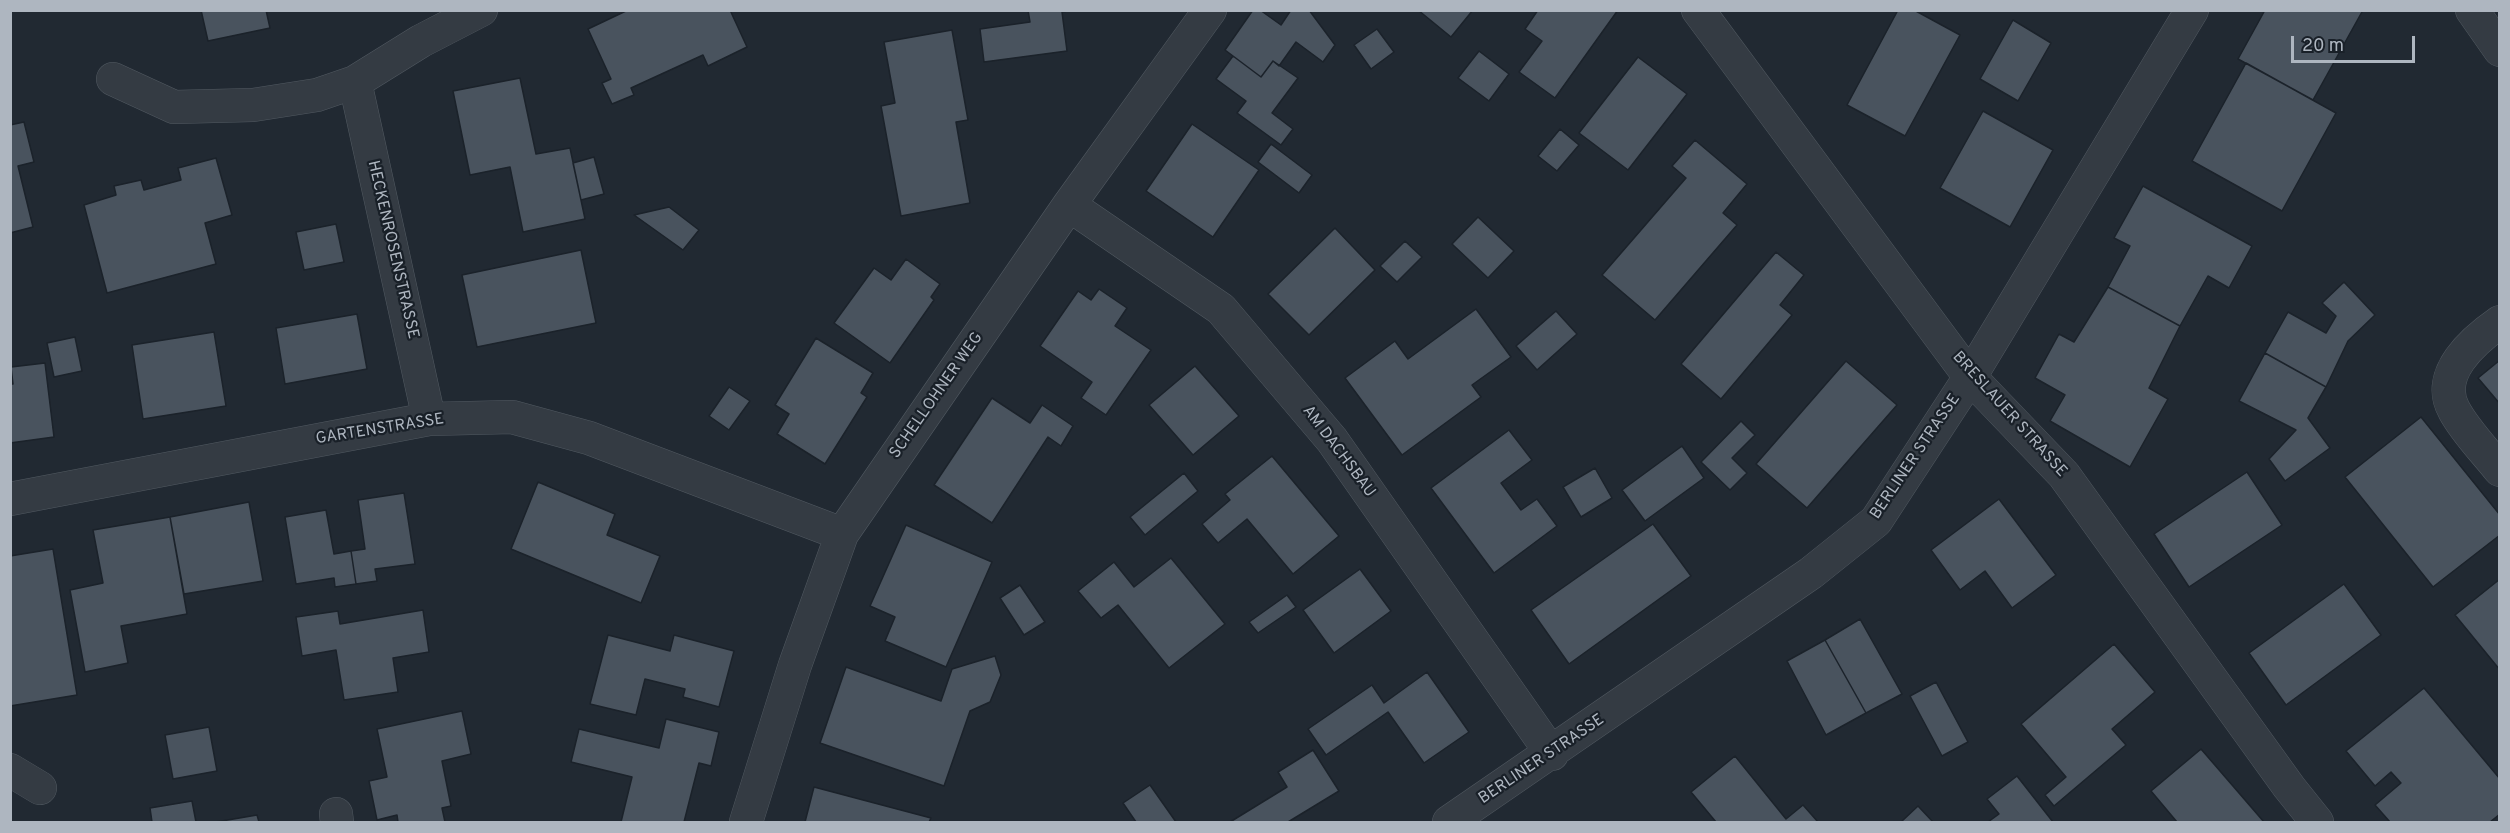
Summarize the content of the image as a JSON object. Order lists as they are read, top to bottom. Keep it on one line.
{"streets":{"street":["HECKENROSENSTRASSE","SCHELLOHNER WEG","BRESLAUER STRASSE","GARTENSTRASSE","AM DACHSBAU","BERLINER STRASSE"]},"crossings":[["HECKENROSENSTRASSE","GARTENSTRASSE"],["SCHELLOHNER WEG","GARTENSTRASSE"],["SCHELLOHNER WEG","AM DACHSBAU"],["BRESLAUER STRASSE","BERLINER STRASSE"],["AM DACHSBAU","BERLINER STRASSE"]],"scale_bar":"20 m"}
